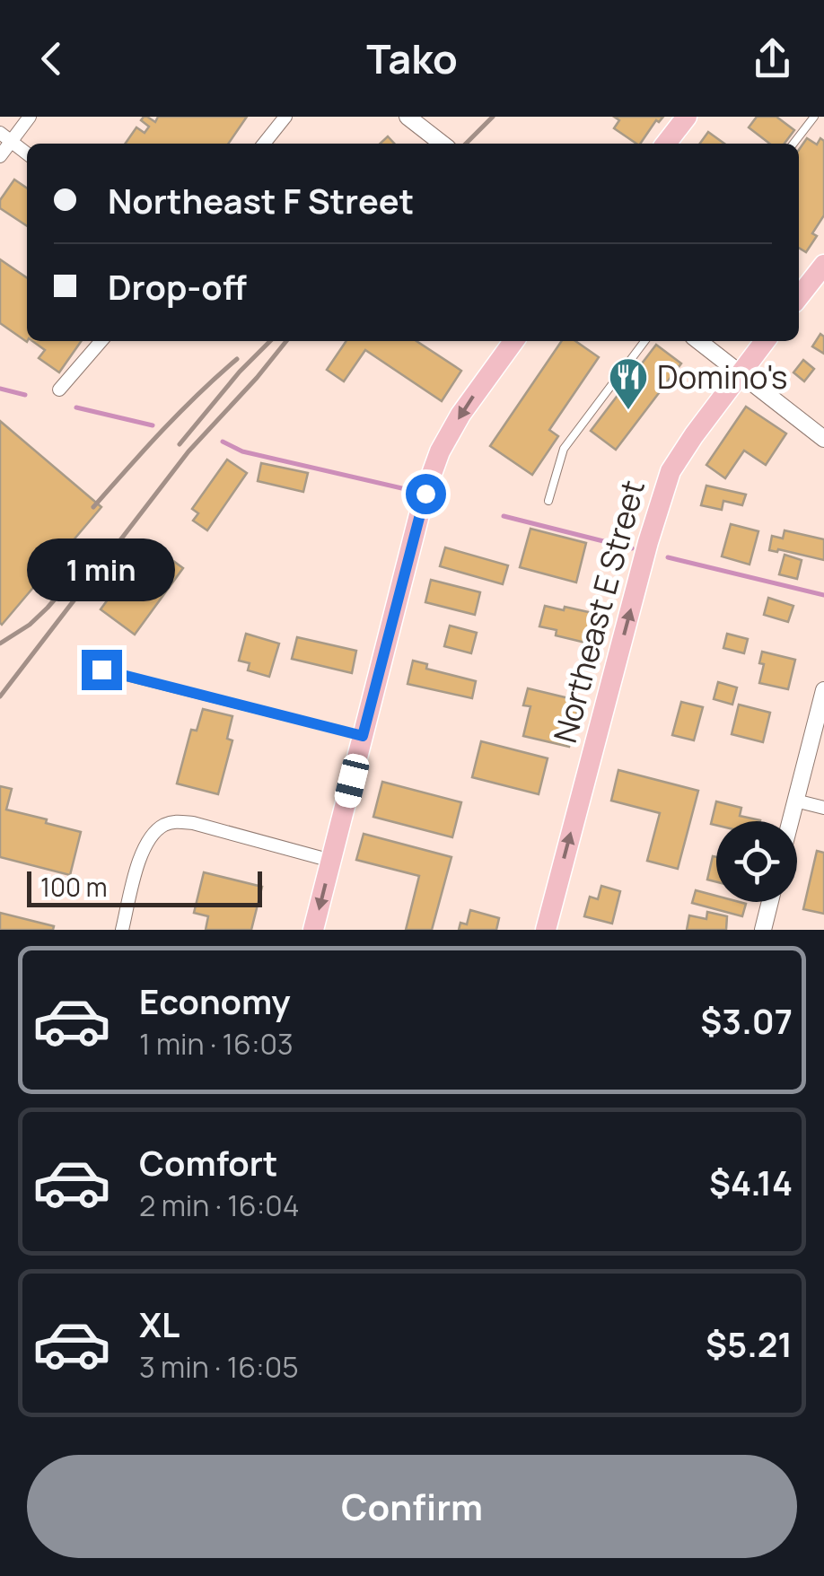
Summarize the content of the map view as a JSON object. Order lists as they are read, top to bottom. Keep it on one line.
{"streets":{"main road":["Northeast E Street"]},"one_way":["Northeast E Street"],"places":{"restaurant":["Domino's"]},"scale_bar":"100 m","page":{"header":"Tako","banner":["Northeast F Street","Drop-off"],"bubble":"1 min","scale":"100 m","list":[{"name":"Economy","note":"1 min · 16:03","value":"$3.07"},{"name":"Comfort","note":"2 min · 16:04","value":"$4.14"},{"name":"XL","note":"3 min · 16:05","value":"$5.21"}],"buttons":"Confirm"}}
